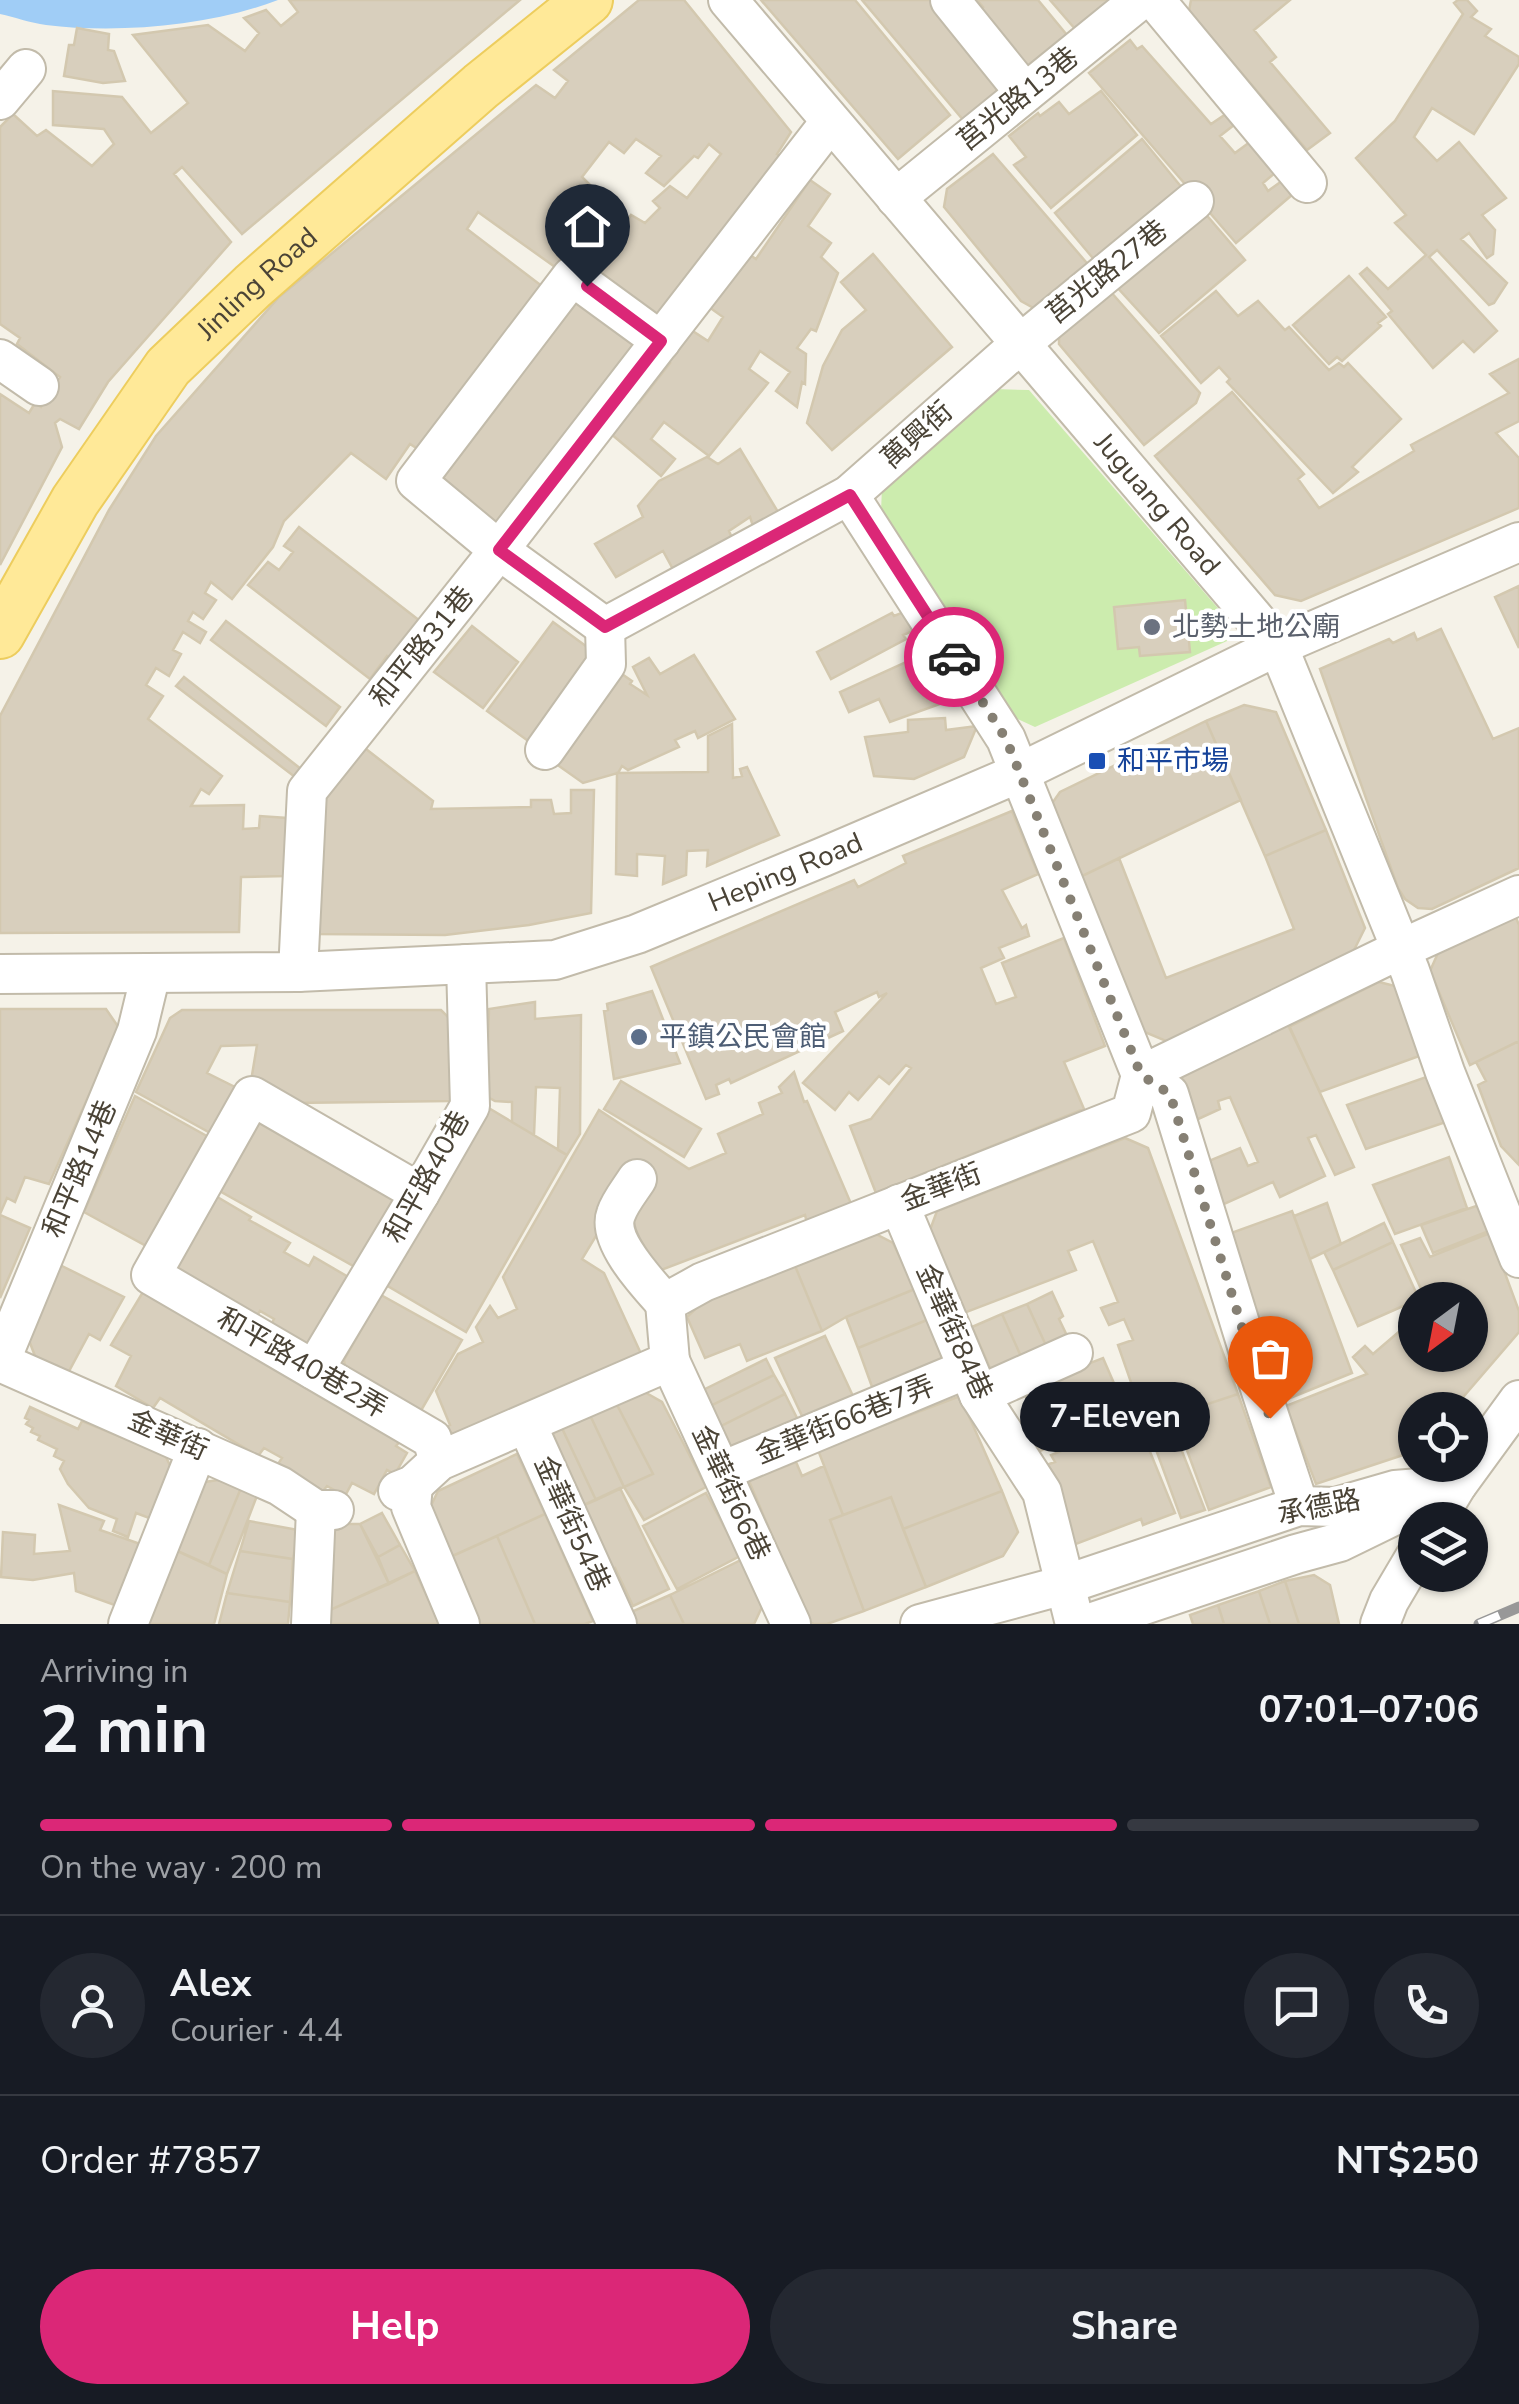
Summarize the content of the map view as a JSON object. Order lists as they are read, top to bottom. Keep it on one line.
{"streets":{"main road":["Jinling Road"],"street":["莒光路13巷","莒光路27巷","萬興街","Juguang Road","和平路31巷","Heping Road","和平路14巷","和平路40巷","金華街","金華街84巷","和平路40巷2弄","金華街66巷7弄","金華街66巷","承德路","金華街54巷"]},"crossings":[["莒光路13巷","Juguang Road"],["莒光路27巷","萬興街"],["莒光路27巷","Juguang Road"],["萬興街","Juguang Road"],["Juguang Road","和平路31巷"],["Juguang Road","Heping Road"],["和平路31巷","Heping Road"],["Heping Road","和平路14巷"],["Heping Road","和平路40巷"],["和平路14巷","金華街"],["和平路40巷","和平路40巷2弄"],["金華街","金華街84巷"],["金華街84巷","金華街66巷7弄"],["金華街84巷","承德路"],["金華街66巷7弄","金華街66巷"]],"places":{"other":["北勢土地公廟","平鎮公民會館","7-Eleven"],"transit":["和平市場"]},"north":"bottom left","page":{"bubble":"7-Eleven","heading":["2 min","Arriving in","07:01–07:06"],"panel":["Alex","Courier · 4.4","Order #7857","NT$250"],"bar":"On the way · 200 m","buttons":["Help","Share"]}}
